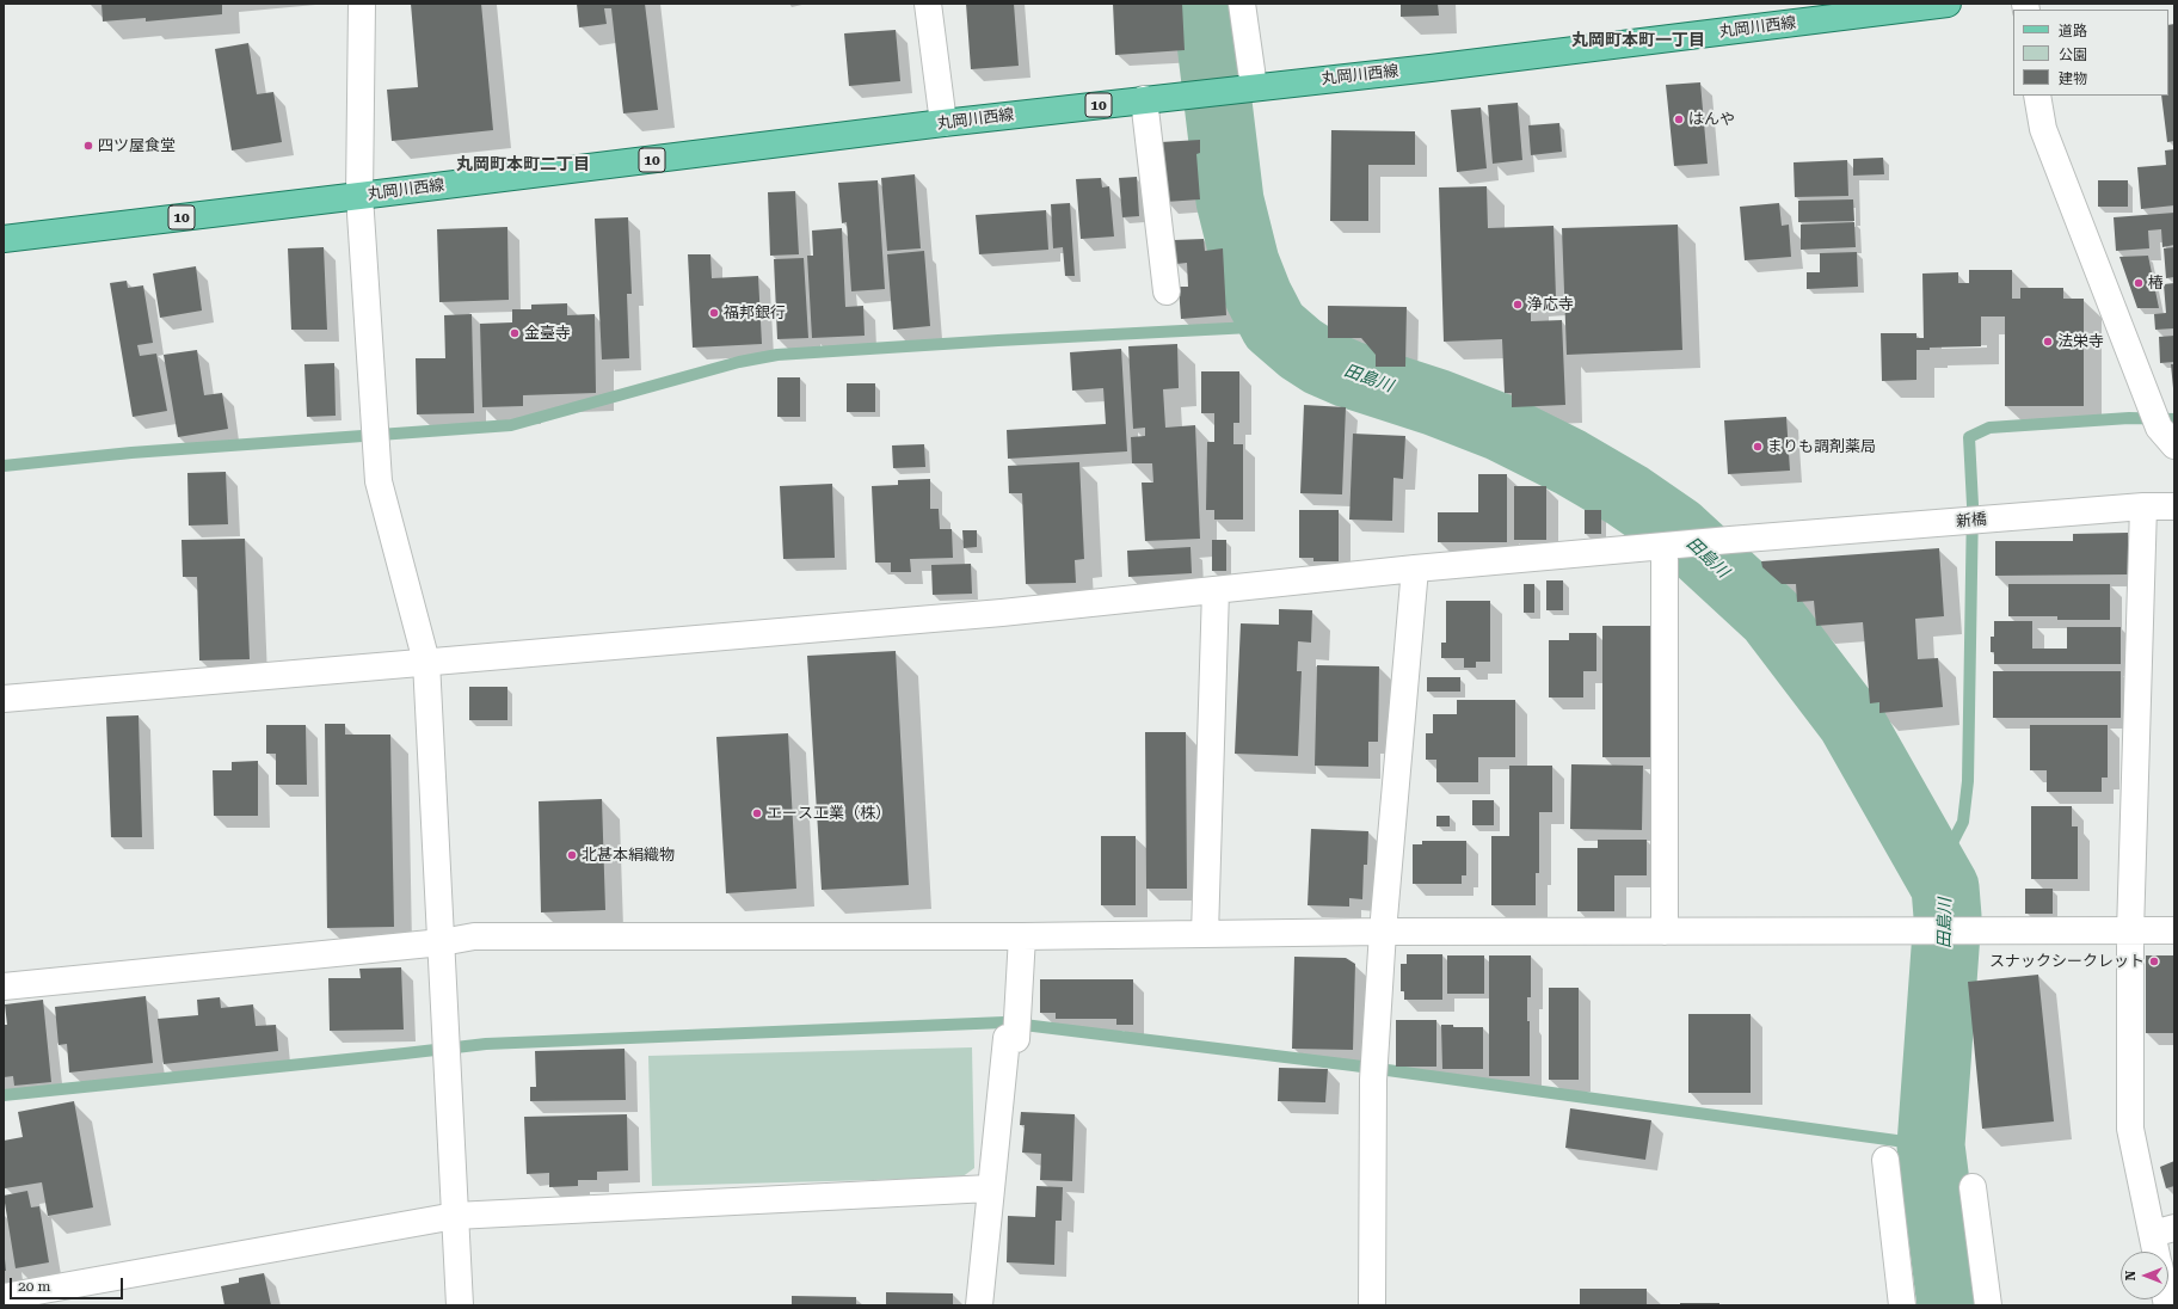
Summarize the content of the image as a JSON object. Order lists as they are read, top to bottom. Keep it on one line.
{"streets":{"main road":["丸岡川西線","10"],"street":["新橋"]},"districts":["丸岡町本町一丁目","丸岡町本町二丁目"],"water":["田島川"],"places":["はんや","四ツ屋食堂","椿","浄応寺","福邦銀行","金臺寺","法栄寺","まりも調剤薬局","エース工業（株）","北甚本絹織物","スナックシークレット"],"legend":["道路","公園","建物"],"scale_bar":"20 m","north":"left"}
